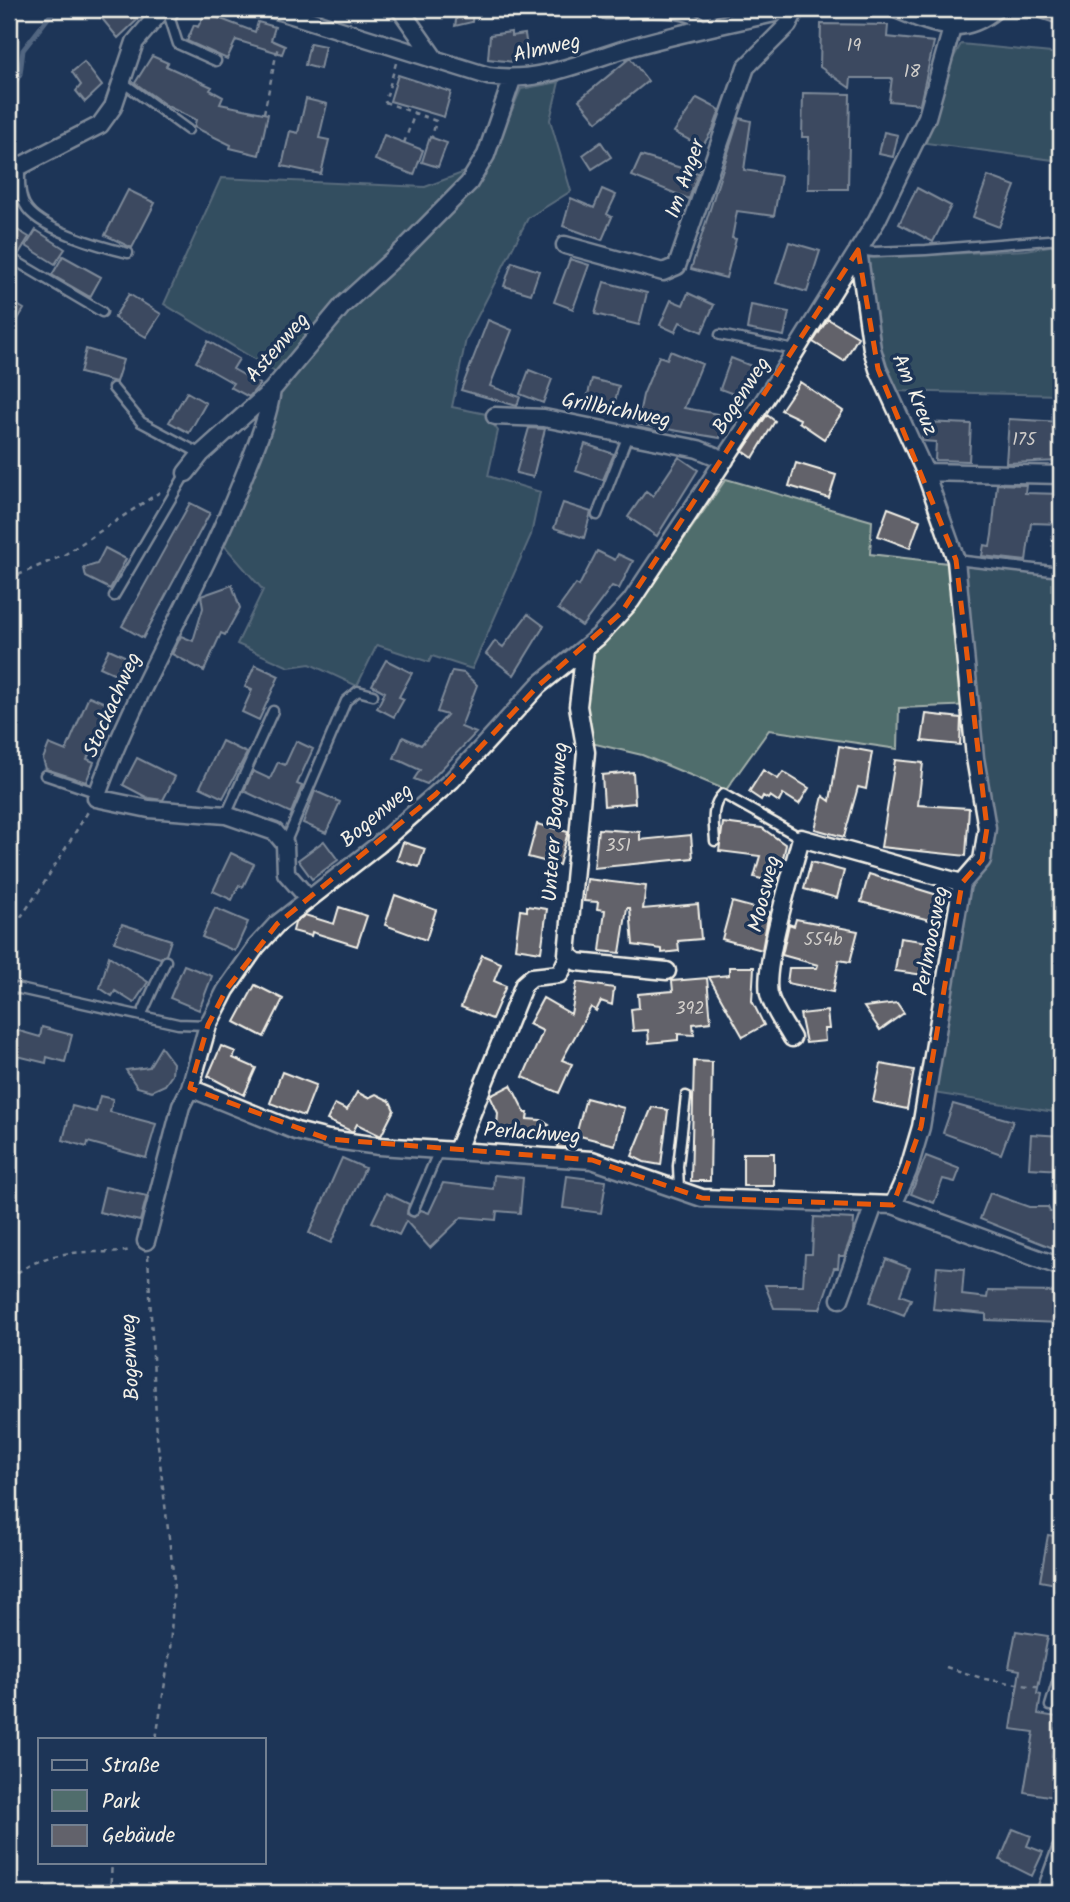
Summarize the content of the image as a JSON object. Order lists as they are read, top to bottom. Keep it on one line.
{"streets":{"street":["Almweg","Im Anger","Astenweg","Am Kreuz","Bogenweg","Grillbichlweg","Stockachweg","Unterer Bogenweg","Moosweg","Perlmoosweg","Perlachweg"]},"crossings":[["Almweg","Im Anger"],["Almweg","Astenweg"],["Astenweg","Stockachweg"],["Am Kreuz","Bogenweg"],["Am Kreuz","Perlmoosweg"],["Bogenweg","Grillbichlweg"],["Bogenweg","Unterer Bogenweg"],["Bogenweg","Perlachweg"],["Moosweg","Perlmoosweg"],["Perlmoosweg","Perlachweg"]],"house_numbers":["19","18","175","351","554b","392"],"legend":["Straße","Park","Gebäude"]}
